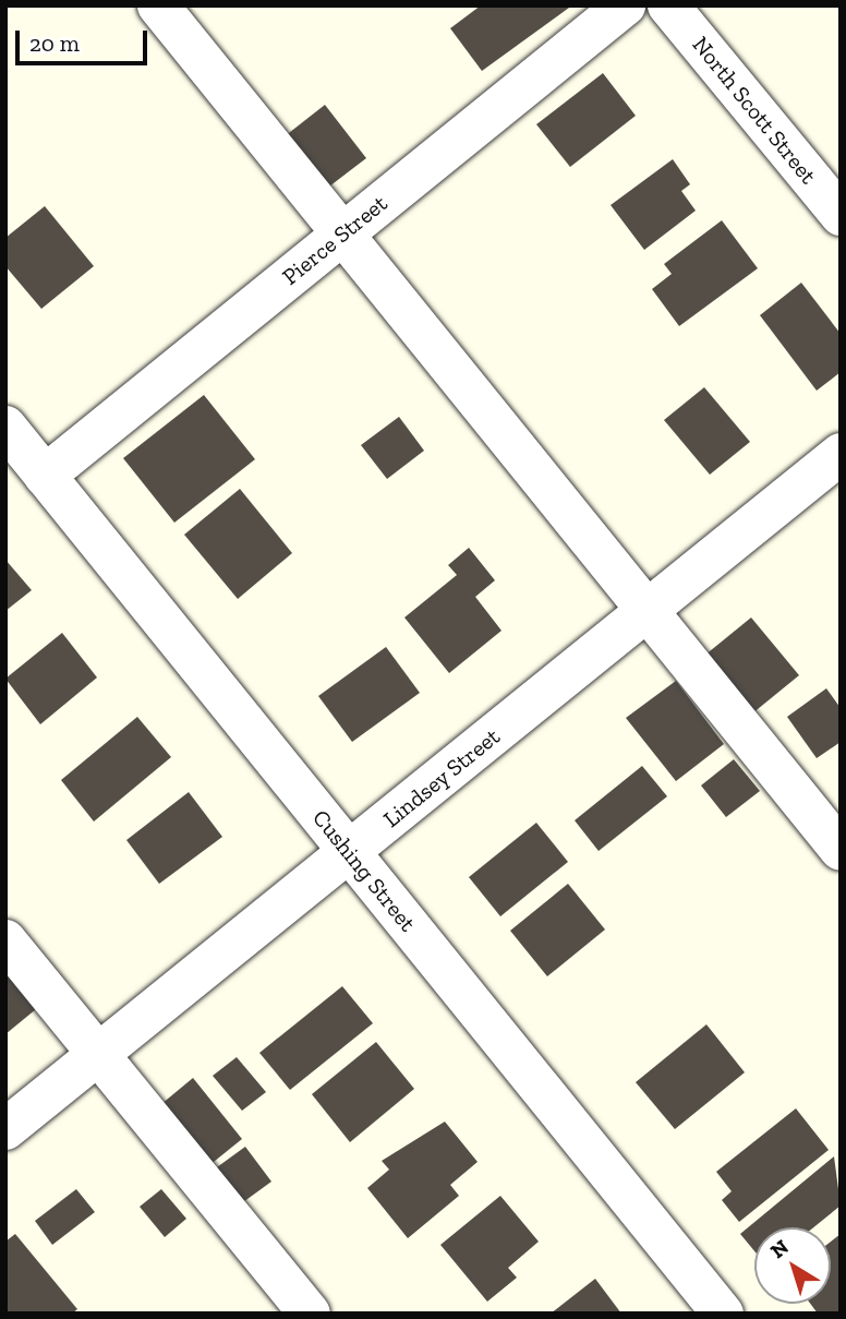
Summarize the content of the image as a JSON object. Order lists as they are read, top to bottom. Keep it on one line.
{"streets":{"street":["North Scott Street","Pierce Street","Lindsey Street","Cushing Street"]},"crossings":[["Pierce Street","Cushing Street"],["Lindsey Street","Cushing Street"]],"scale_bar":"20 m","north":"top left"}
